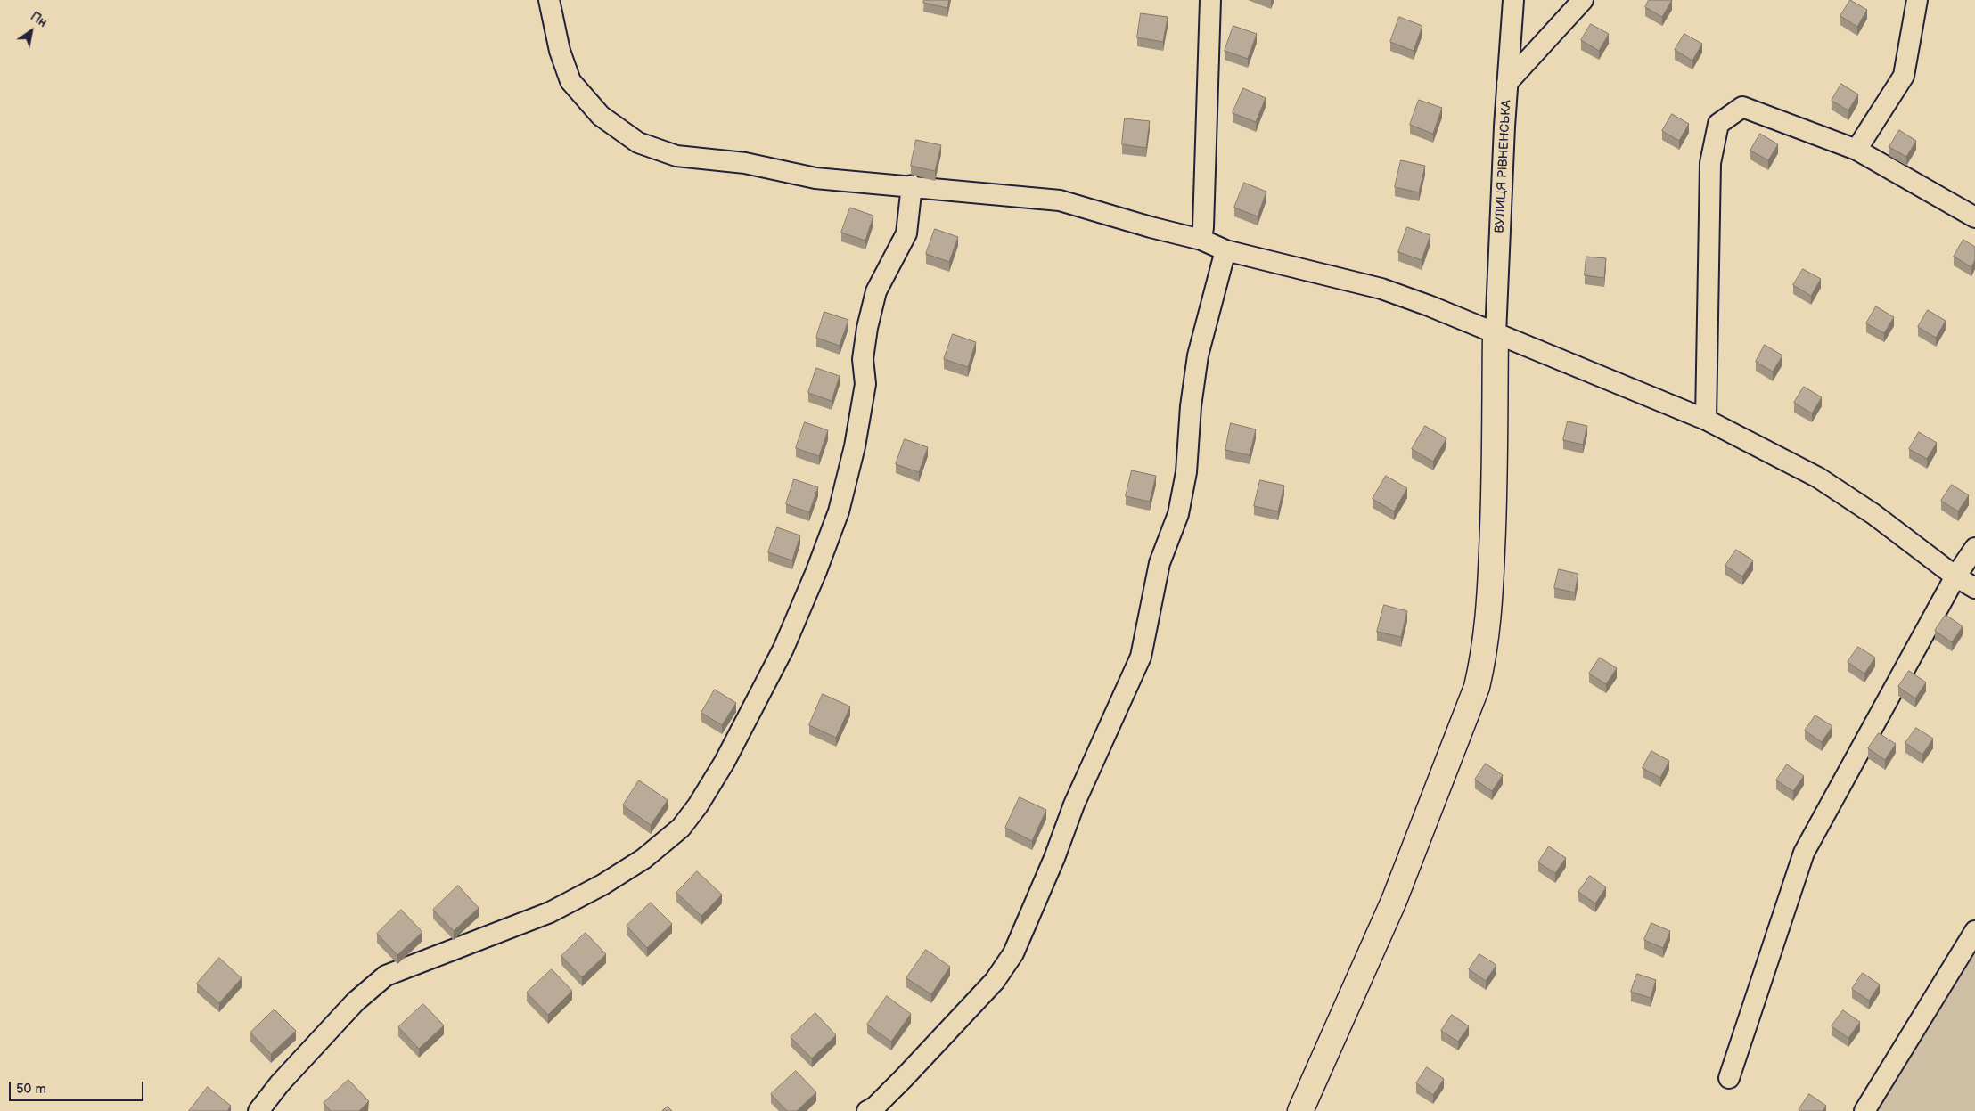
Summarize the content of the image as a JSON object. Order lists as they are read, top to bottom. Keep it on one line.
{"streets":{"street":["ВУЛИЦЯ РІВНЕНСЬКА"]},"scale_bar":"50 m","north":"top right"}
